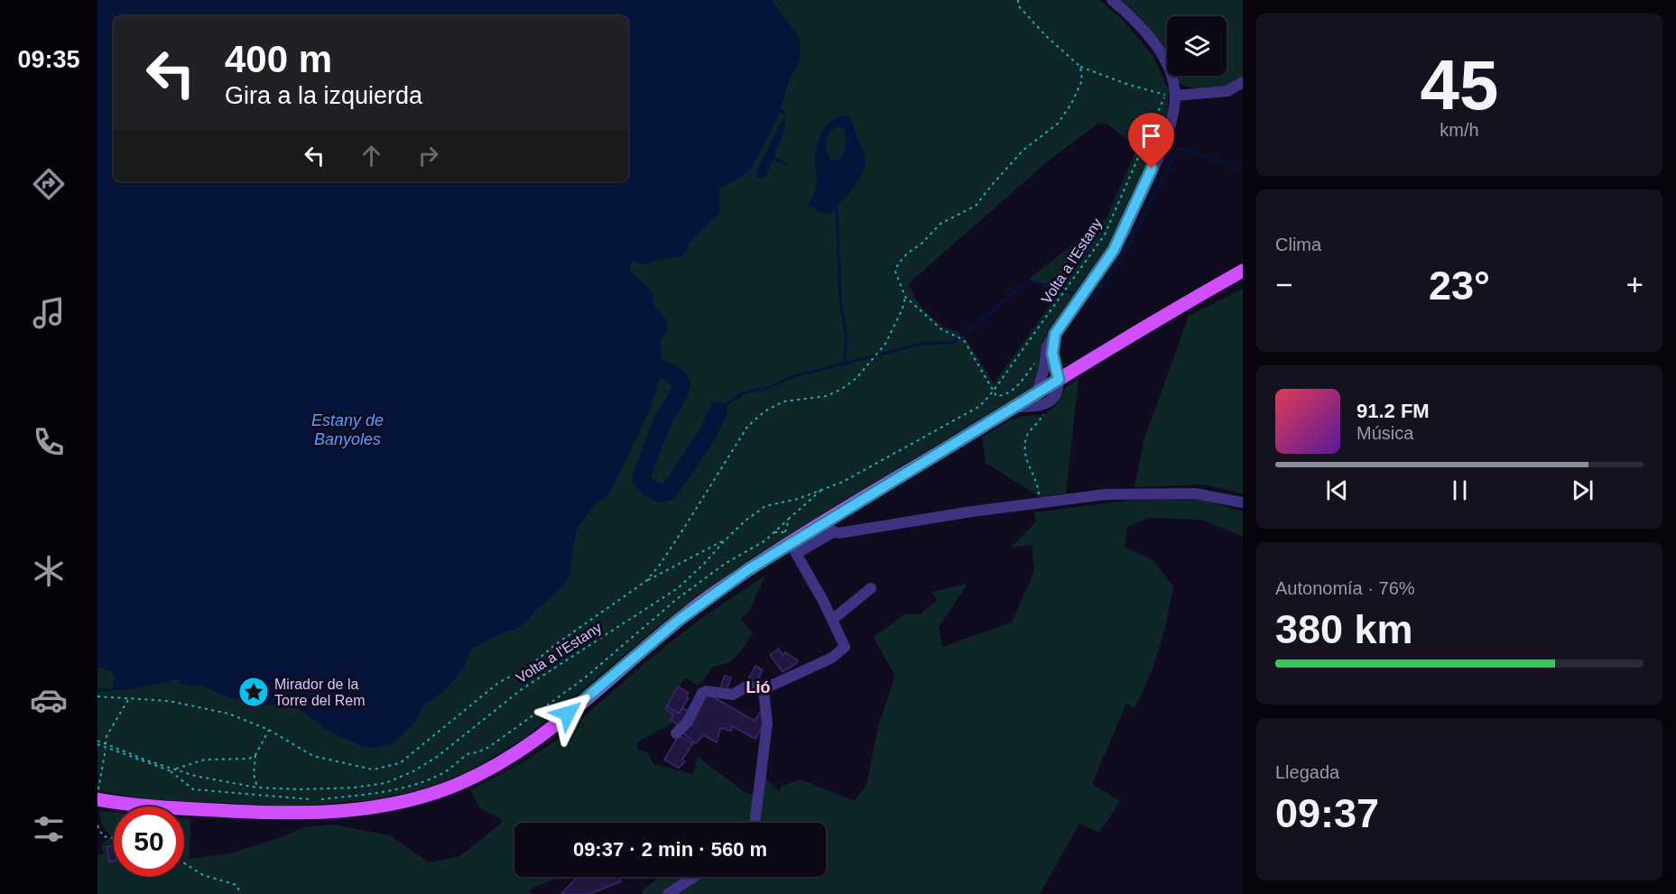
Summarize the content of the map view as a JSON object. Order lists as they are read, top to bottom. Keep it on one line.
{"streets":{"path":["Volta a l'Estany"]},"districts":["Lió"],"water":["Estany de Banyoles"],"places":{"place":["Mirador de la Torre del Rem"]},"page":{"tabs":"09:35","tile":[["45","km/h"],"Clima",["Autonomía · 76%","380 km"],["Llegada","09:37"]],"turn":["400 m","Gira a la izquierda"],"heat":["−","23°","+"],"song":["91.2 FM","Música"],"limit":"50","trip":"09:37 · 2 min · 560 m"}}
